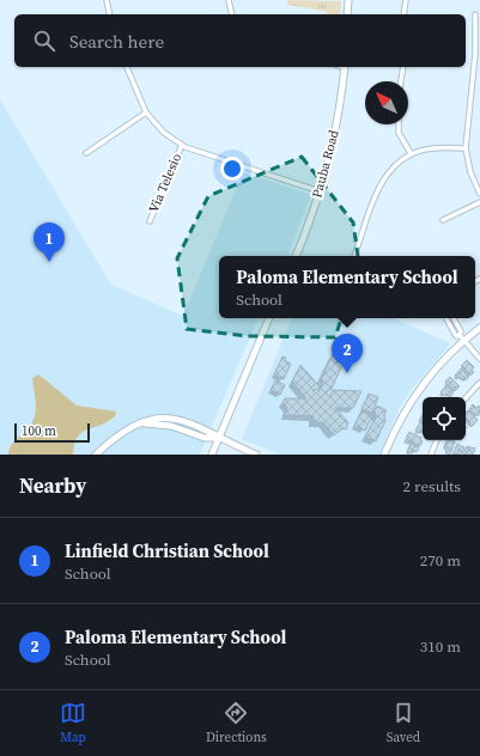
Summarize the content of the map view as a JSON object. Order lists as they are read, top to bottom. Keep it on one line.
{"streets":{"street":["Pauba Road","Via Telesio"]},"scale_bar":"100 m","north":"top left","page":{"search":"Search here","pins":["1","2"],"popup":["Paloma Elementary School","School"],"scale":"100 m","heading":["Nearby","2 results"],"list":[{"mark":"1","name":"Linfield Christian School","note":"School","value":"270 m"},{"mark":"2","name":"Paloma Elementary School","note":"School","value":"310 m"}],"nav":["Map","Directions","Saved"]}}
